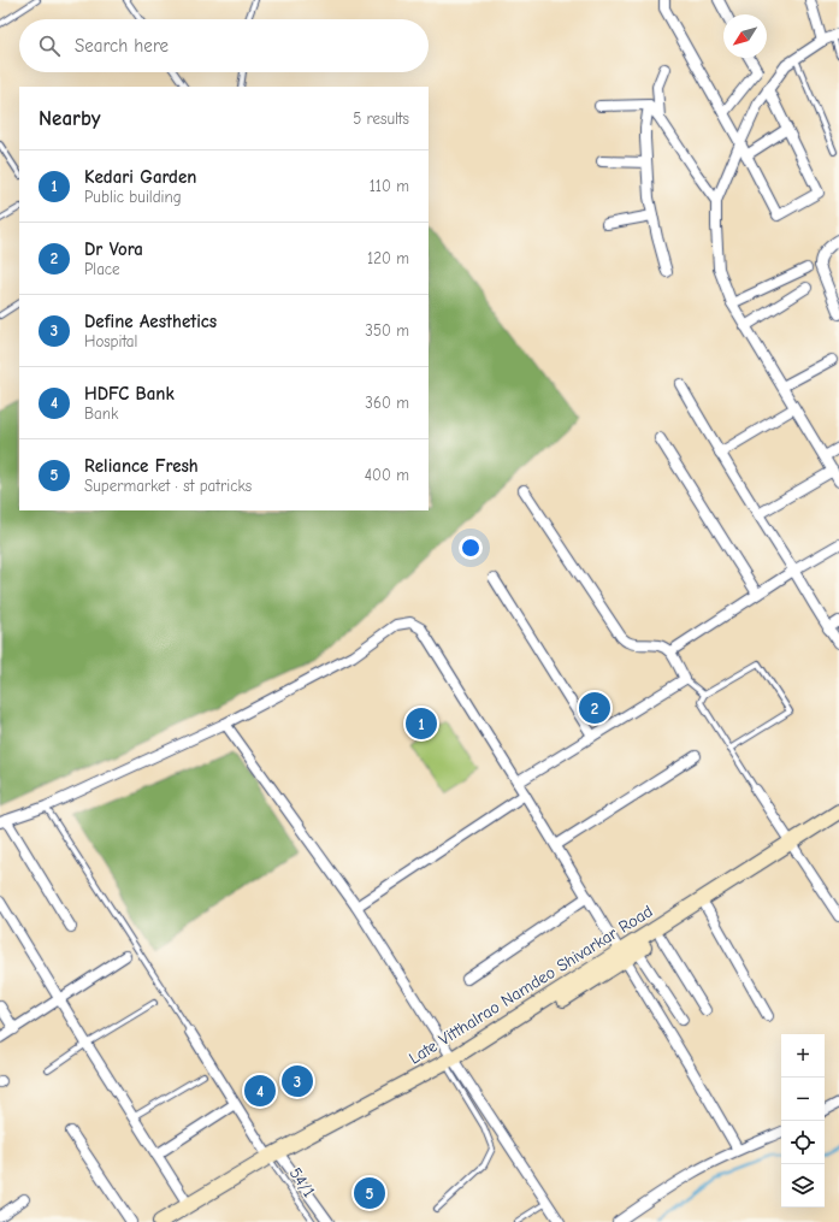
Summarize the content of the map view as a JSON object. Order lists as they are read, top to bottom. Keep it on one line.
{"streets":{"main road":["Late Vitthalrao Namdeo Shivarkar Road"],"lane":["54/1"]},"crossings":[["Late Vitthalrao Namdeo Shivarkar Road","54/1"]],"north":"bottom left","page":{"search":"Search here","heading":["Nearby","5 results"],"list":[{"mark":"1","name":"Kedari Garden","note":"Public building","value":"110 m"},{"mark":"2","name":"Dr Vora","note":"Place","value":"120 m"},{"mark":"3","name":"Define Aesthetics","note":"Hospital","value":"350 m"},{"mark":"4","name":"HDFC Bank","note":"Bank","value":"360 m"},{"mark":"5","name":"Reliance Fresh","note":"Supermarket · st patricks","value":"400 m"}],"pins":["2","1","3","4","5"],"map_buttons":["+","−"]}}
